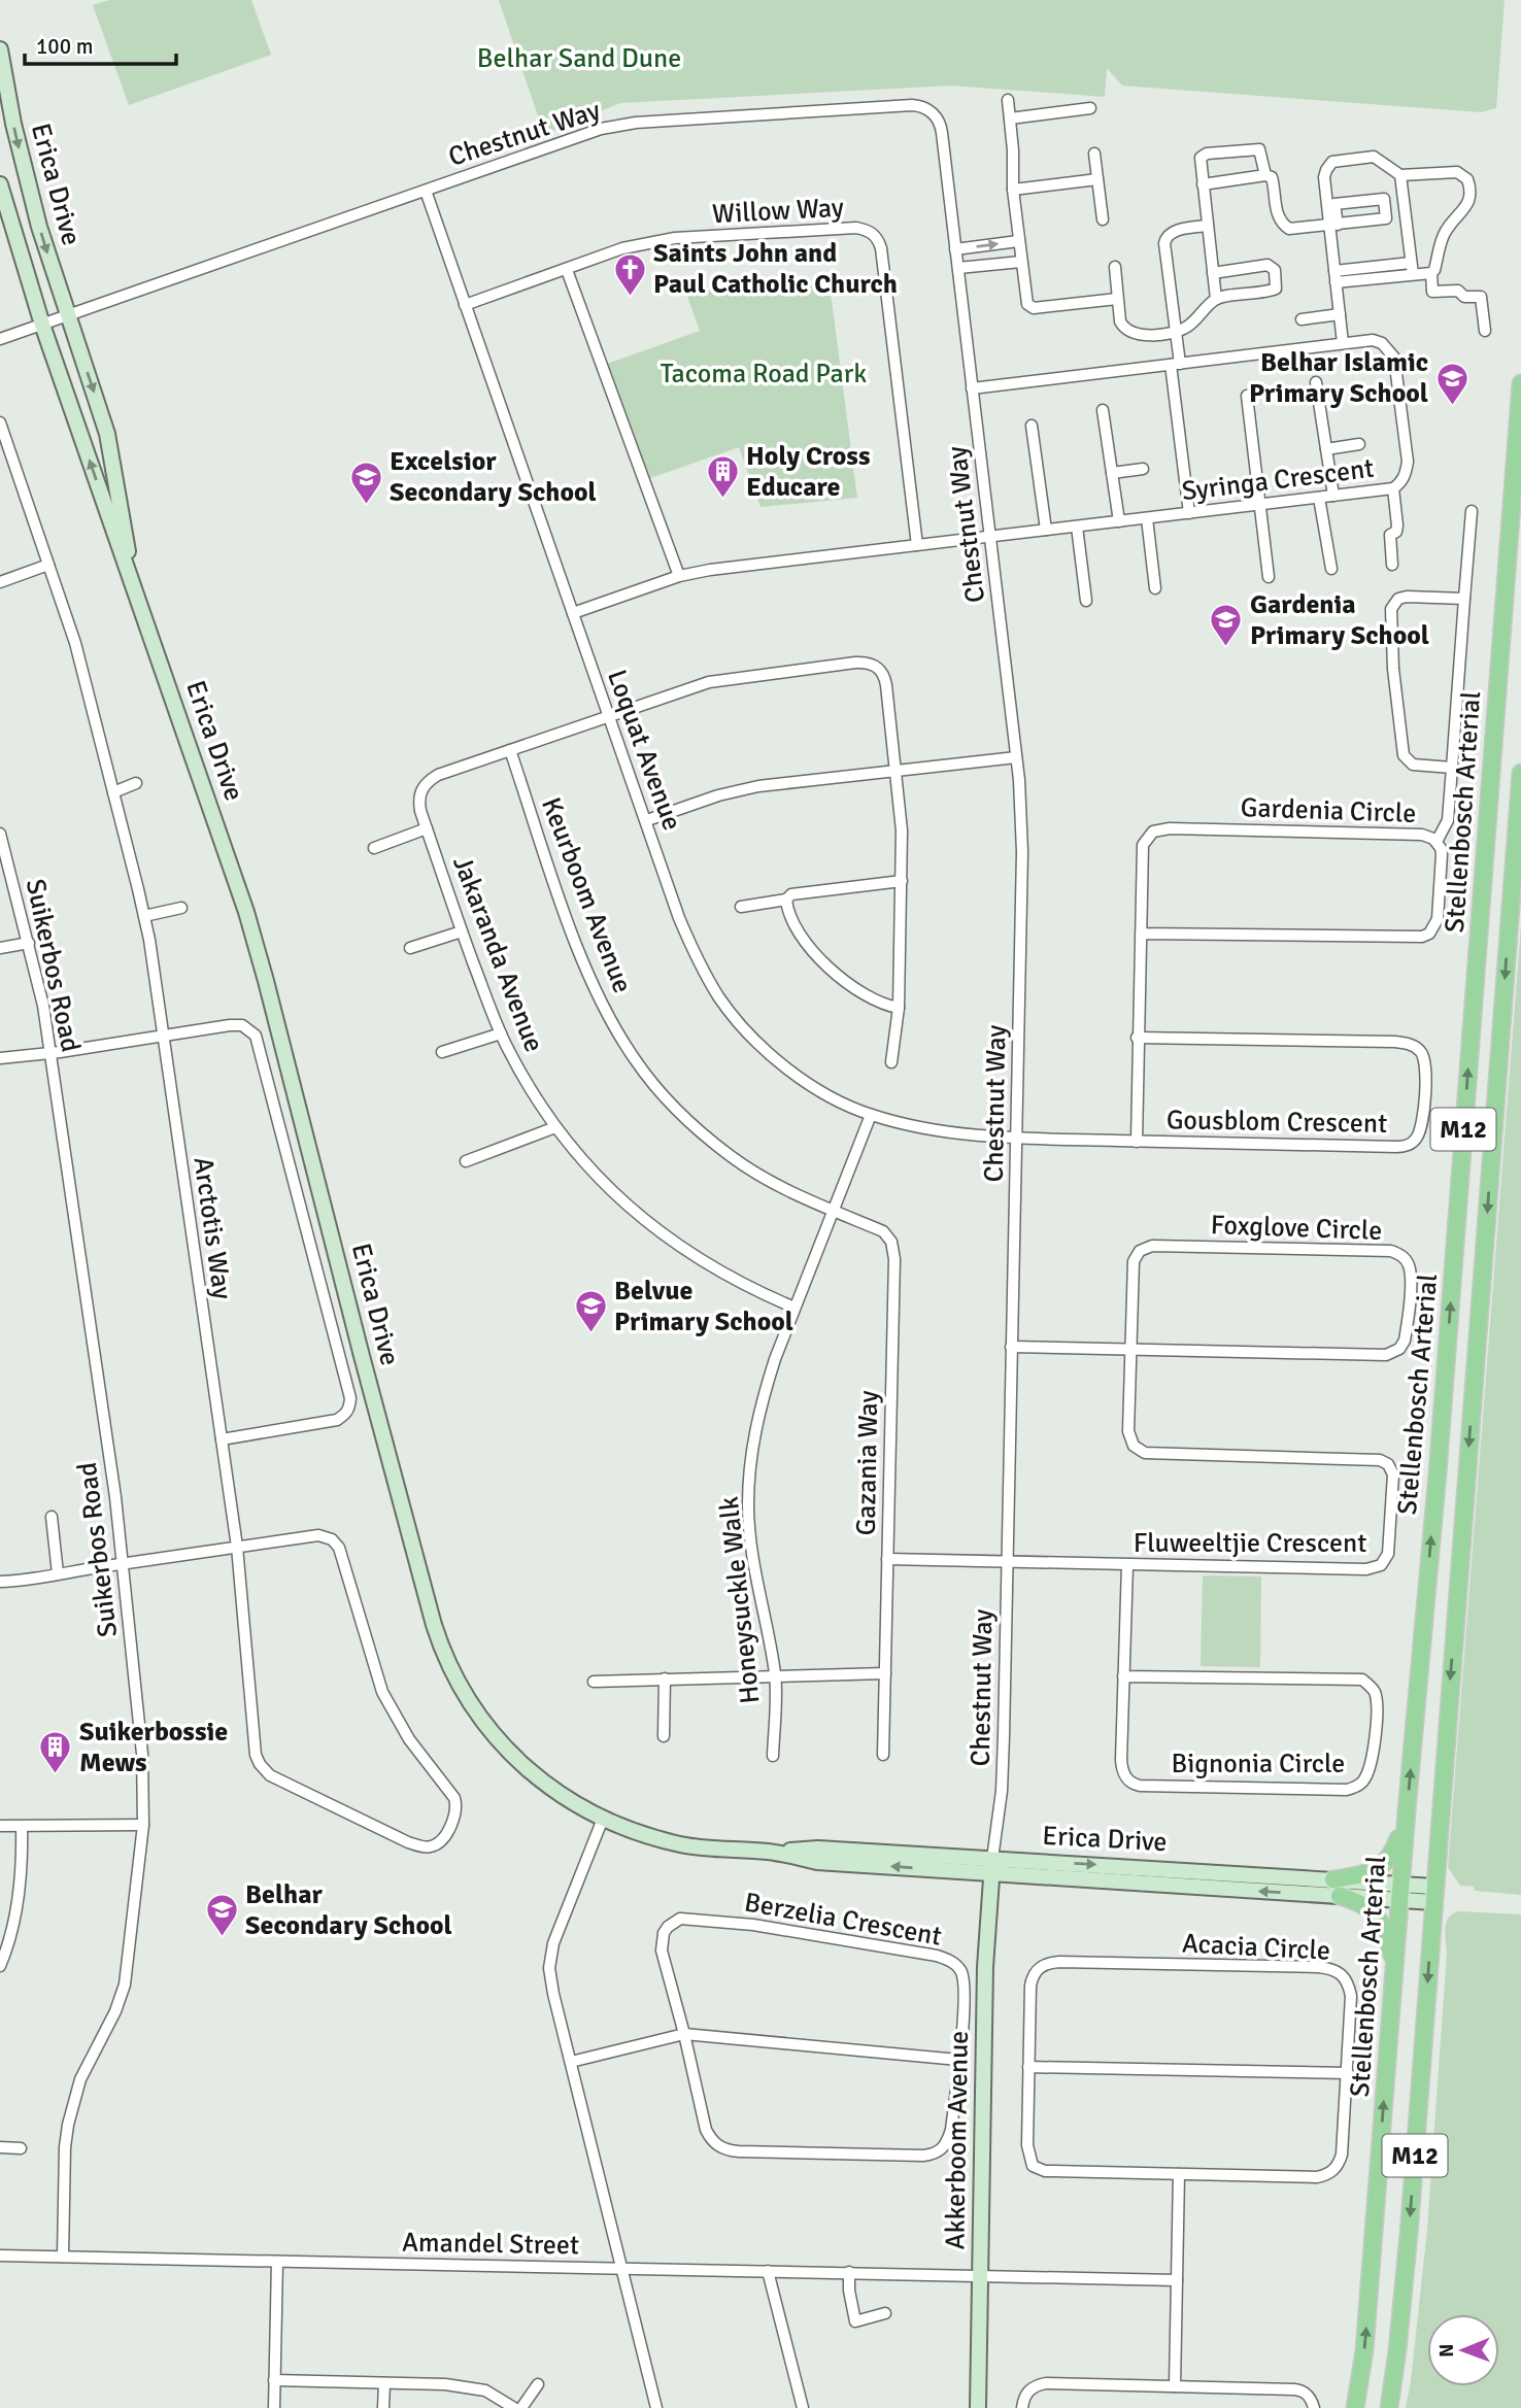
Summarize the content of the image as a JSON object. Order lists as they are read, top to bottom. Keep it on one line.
{"streets":{"main road":["Erica Drive","Stellenbosch Arterial","M12","Akkerboom Avenue"],"street":["Chestnut Way","Willow Way","Syringa Crescent","Loquat Avenue","Gardenia Circle","Keurboom Avenue","Jakaranda Avenue","Suikerbos Road","Gousblom Crescent","Arctotis Way","Foxglove Circle","Gazania Way","Fluweeltjie Crescent","Honeysuckle Walk","Bignonia Circle","Berzelia Crescent","Acacia Circle","Amandel Street"]},"crossings":[["Chestnut Way","Erica Drive"],["Chestnut Way","Syringa Crescent"],["Chestnut Way","Loquat Avenue"],["Chestnut Way","Gousblom Crescent"],["Chestnut Way","Foxglove Circle"],["Chestnut Way","Fluweeltjie Crescent"],["Chestnut Way","Akkerboom Avenue"],["Erica Drive","Stellenbosch Arterial"],["Erica Drive","Akkerboom Avenue"],["Willow Way","Syringa Crescent"],["Willow Way","Loquat Avenue"],["Syringa Crescent","Loquat Avenue"],["Loquat Avenue","Gousblom Crescent"],["Loquat Avenue","Honeysuckle Walk"],["Gardenia Circle","Gousblom Crescent"],["Keurboom Avenue","Jakaranda Avenue"],["Keurboom Avenue","Gazania Way"],["Keurboom Avenue","Honeysuckle Walk"],["Jakaranda Avenue","Honeysuckle Walk"],["Suikerbos Road","Amandel Street"],["Foxglove Circle","Fluweeltjie Crescent"],["Gazania Way","Fluweeltjie Crescent"],["Gazania Way","Honeysuckle Walk"],["Fluweeltjie Crescent","Bignonia Circle"],["Akkerboom Avenue","Amandel Street"]],"parks":["Belhar Sand Dune","Tacoma Road Park"],"places":{"church":["Saints John and Paul Catholic Church"],"school or university":["Belhar Islamic Primary School","Excelsior Secondary School","Gardenia Primary School","Belvue Primary School","Belhar Secondary School"],"building":["Holy Cross Educare","Suikerbossie Mews"]},"scale_bar":"100 m","north":"left"}
